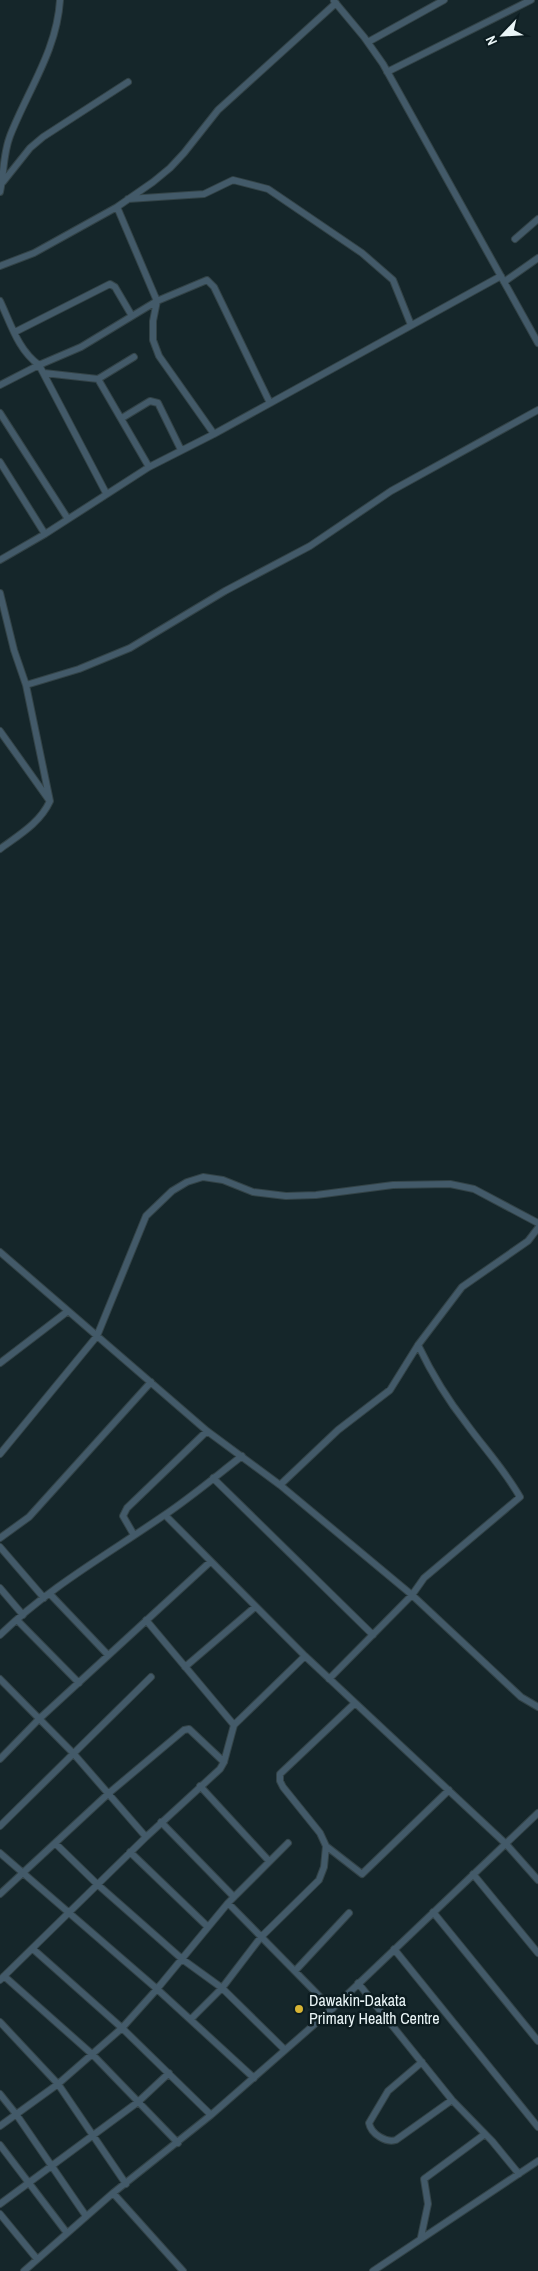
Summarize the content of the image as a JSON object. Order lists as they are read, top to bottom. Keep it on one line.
{"places":["Dawakin-Dakata Primary Health Centre"],"north":"bottom left"}
